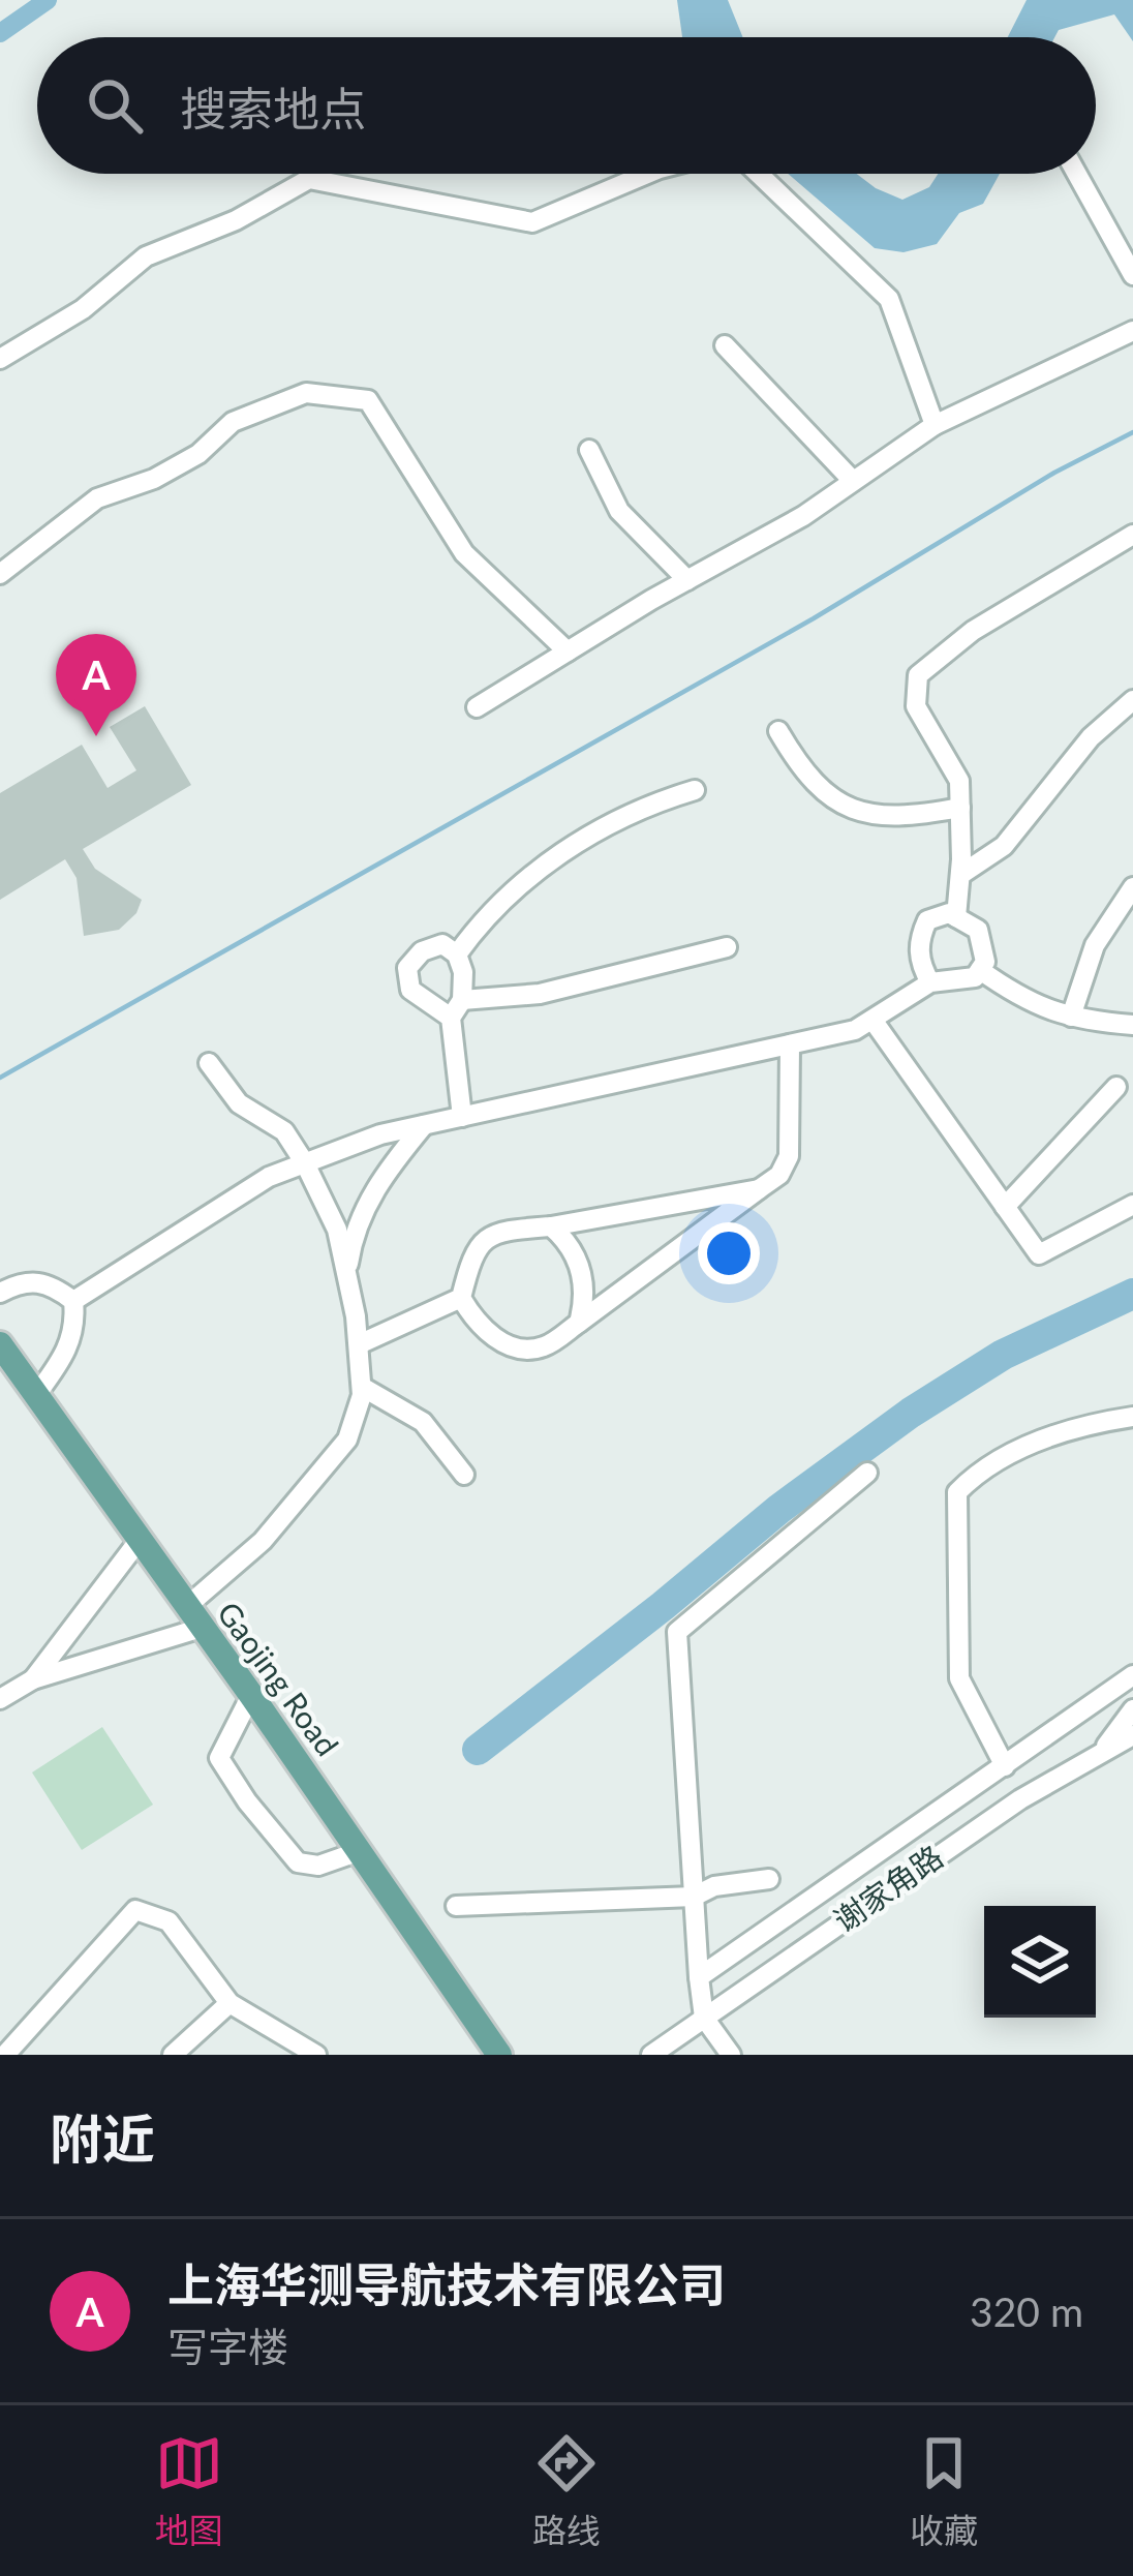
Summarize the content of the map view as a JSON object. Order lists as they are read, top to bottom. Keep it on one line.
{"streets":{"main road":["Gaojing Road"],"street":["谢家角路"]},"page":{"search":"搜索地点","pins":"A","heading":"附近","list":[{"mark":"A","name":"上海华测导航技术有限公司","note":"写字楼","value":"320 m"}],"nav":["地图","路线","收藏"]}}
